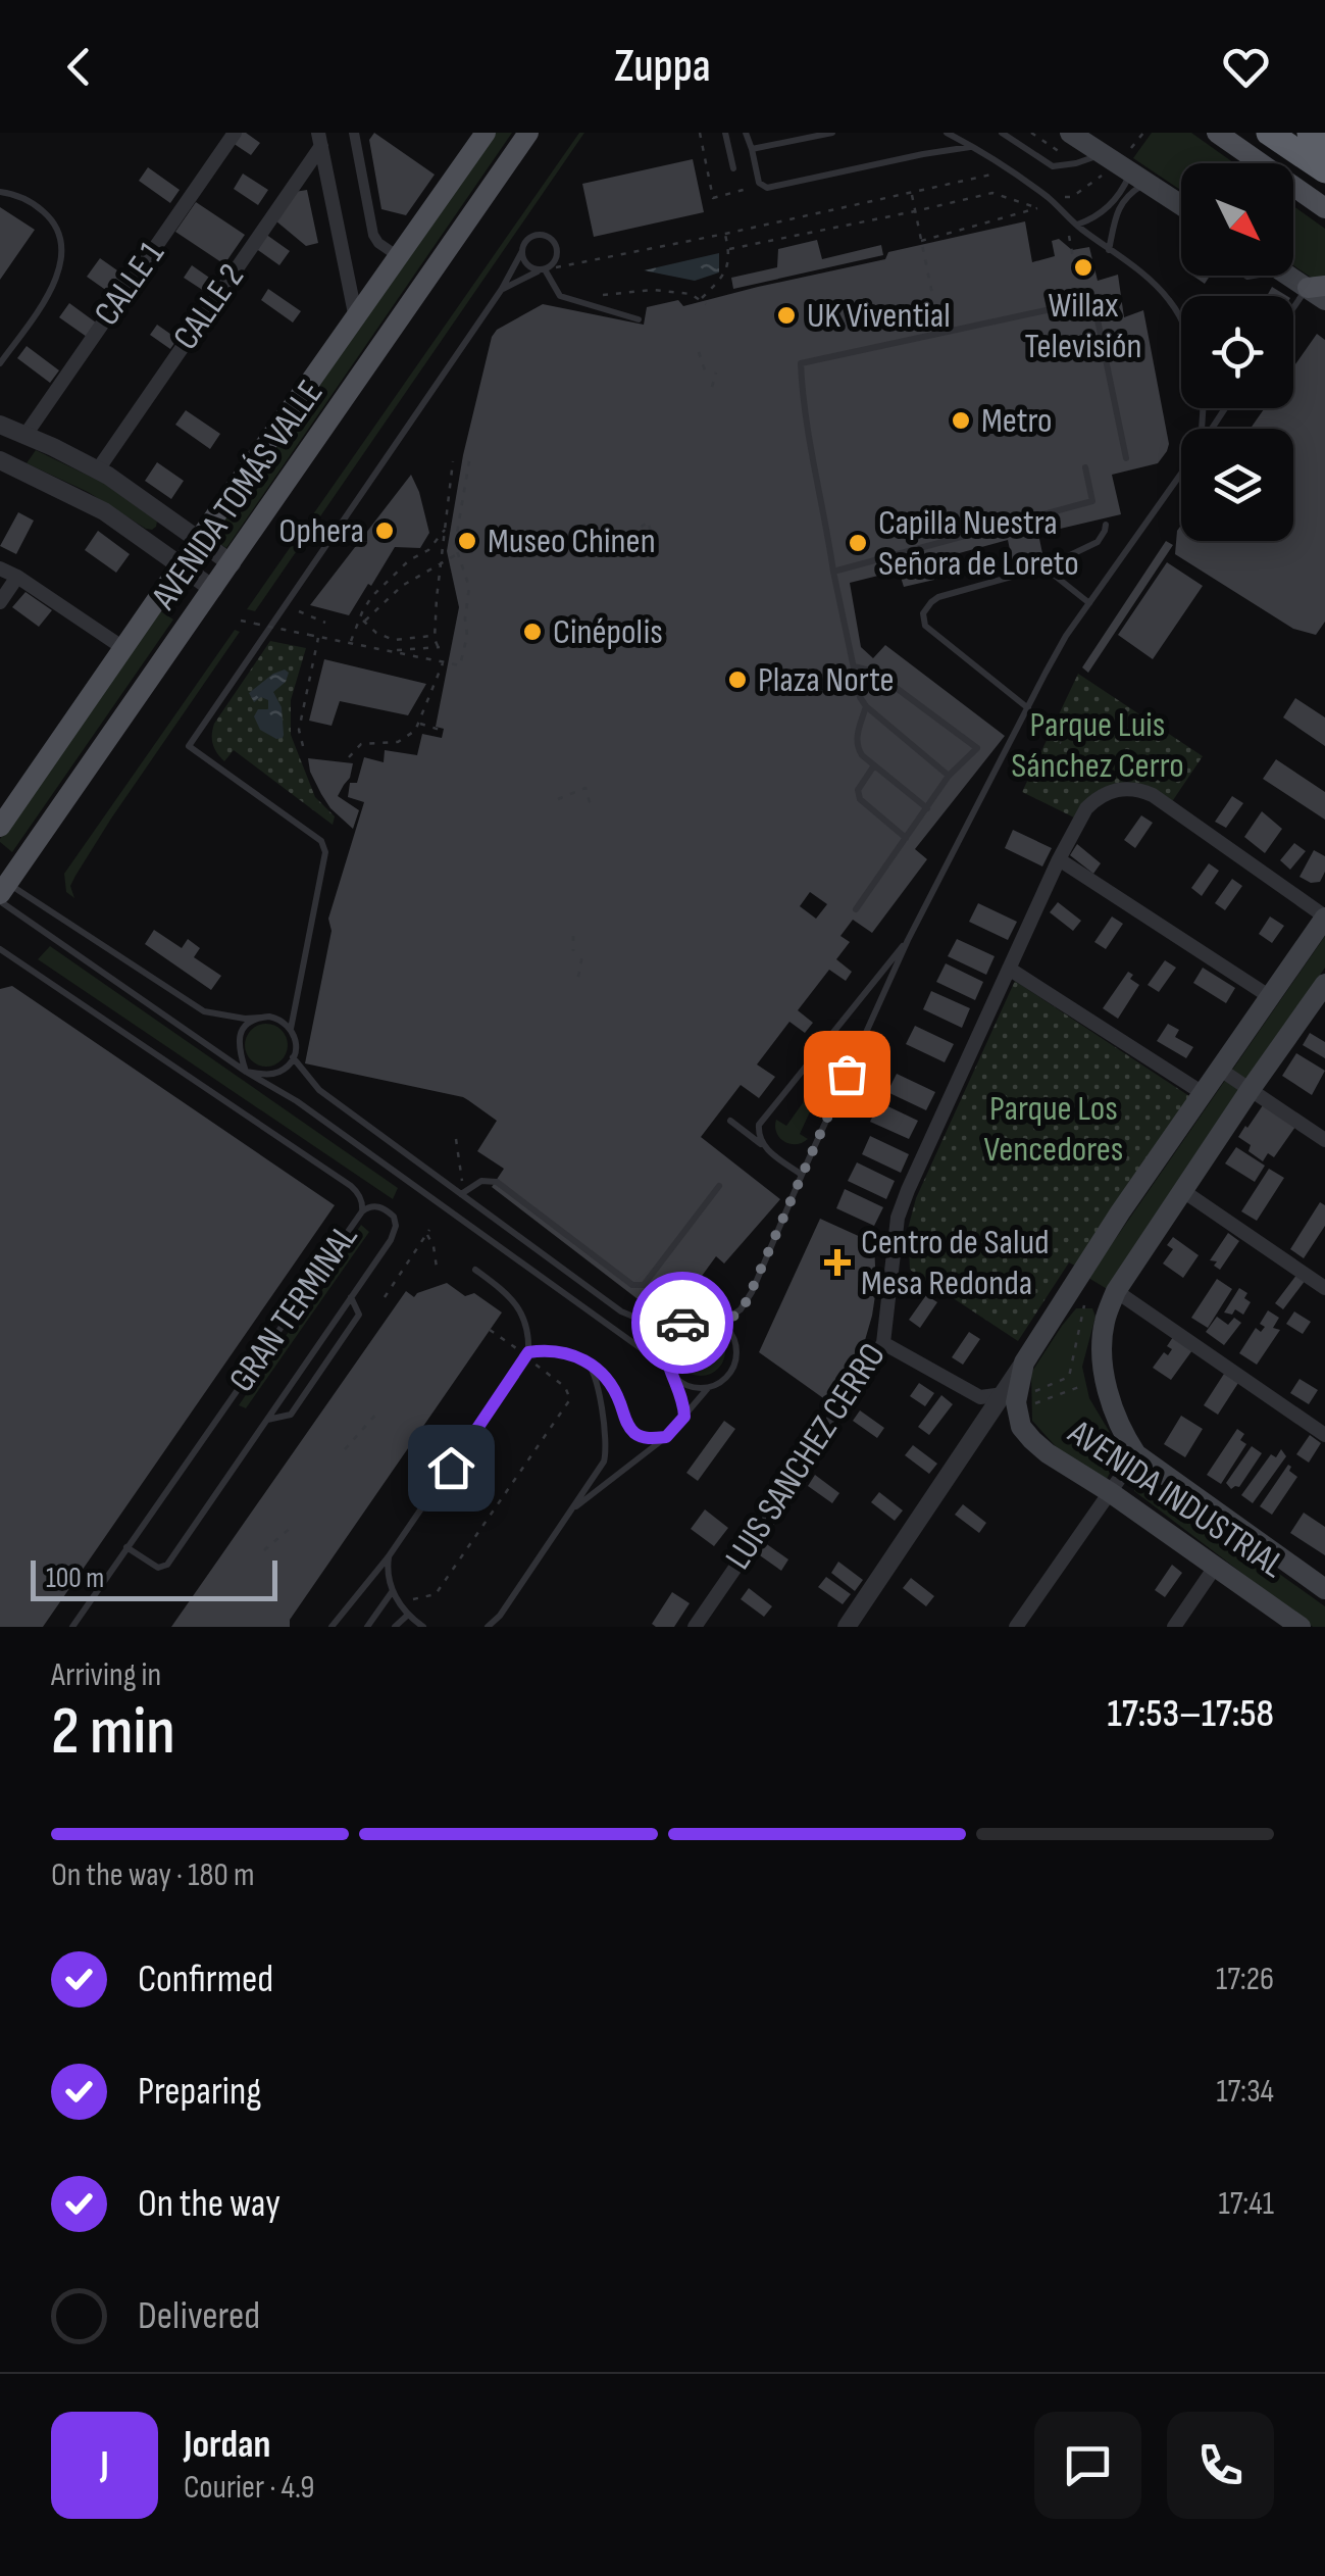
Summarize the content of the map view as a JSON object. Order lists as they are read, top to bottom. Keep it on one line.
{"streets":{"main road":["AVENIDA TOMÁS VALLE","AVENIDA INDUSTRIAL"],"street":["CALLE 1","CALLE 2","LUIS SANCHEZ CERRO"],"lane":["GRAN TERMINAL"]},"parks":["Parque Luis Sánchez Cerro","Parque Los Vencedores"],"places":{"other":["Willax Televisión","UK Vivential","Metro","Ophera","Museo Chinen","Capilla Nuestra Señora de Loreto","Cinépolis","Plaza Norte"],"health":["Centro de Salud Mesa Redonda"]},"scale_bar":"100 m","north":"bottom right","page":{"header":"Zuppa","scale":"100 m","heading":["2 min","Arriving in","17:53–17:58"],"panel":["Jordan","Courier · 4.9"],"bar":"On the way · 180 m","list":[["Confirmed","17:26"],["Preparing","17:34"],["On the way","17:41"],"Delivered"],"round":"J"}}
